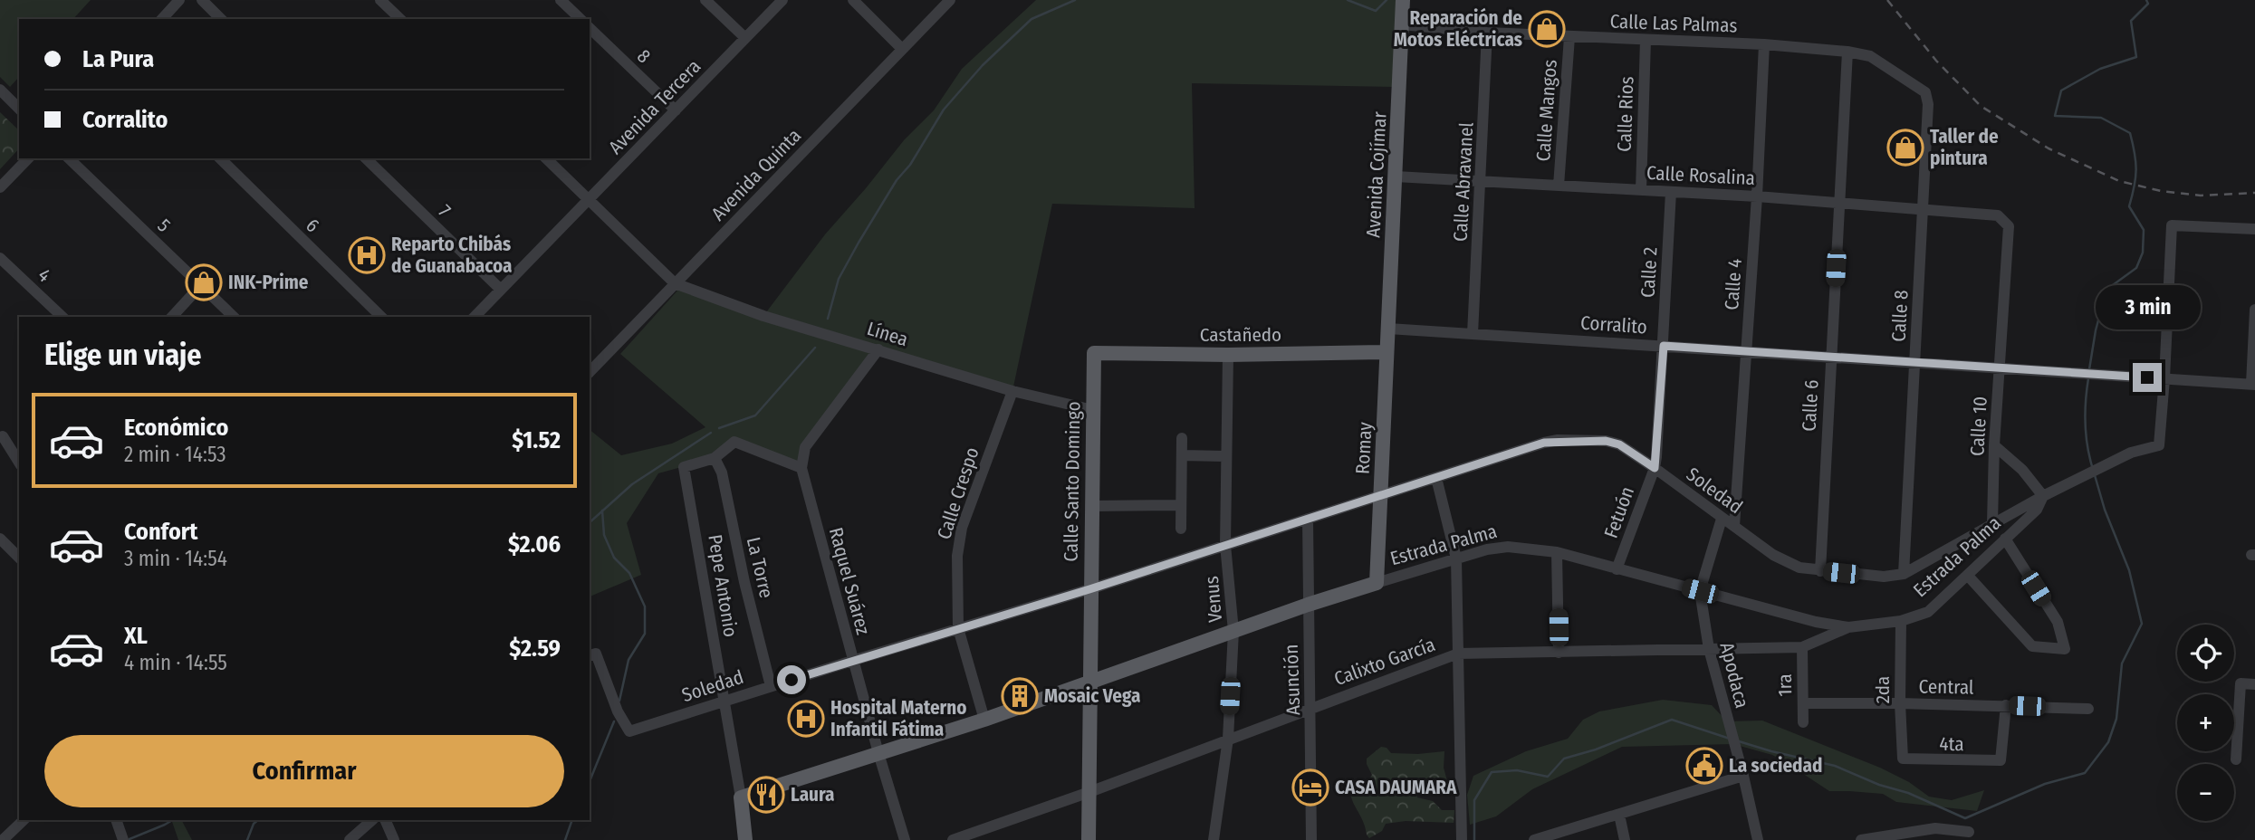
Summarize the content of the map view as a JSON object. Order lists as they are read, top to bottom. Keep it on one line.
{"streets":{"main road":["Avenida Cojímar","Castañedo","Romay","Calle Santo Domingo","Estrada Palma","Pepe Antonio"],"street":["Calle Las Palmas","8","Avenida Tercera","Calle Mangos","Calle Rios","Avenida Quinta","Calle Rosalina","Calle Abravanel","7","5","6","Calle 2","4","Calle 4","Calle 8","Corralito","Línea","Calle 6","Calle 10","Soledad","Calle Crespo","Fetuón","La Torre","Raquel Suárez","Venus","Calixto García","Apodaca","Asunción","1ra","Central","2da","4ta"]},"crossings":[["Calle Las Palmas","Calle Mangos"],["Calle Las Palmas","Calle Rios"],["Calle Las Palmas","Avenida Cojímar"],["Calle Las Palmas","Calle Abravanel"],["Calle Las Palmas","Calle 4"],["Calle Las Palmas","Calle 8"],["Calle Las Palmas","Calle 6"],["8","Avenida Tercera"],["Avenida Tercera","7"],["Calle Mangos","Calle Rosalina"],["Calle Rios","Calle Rosalina"],["Avenida Quinta","Línea"],["Avenida Cojímar","Calle Rosalina"],["Avenida Cojímar","Corralito"],["Avenida Cojímar","Castañedo"],["Avenida Cojímar","Romay"],["Calle Rosalina","Calle Abravanel"],["Calle Rosalina","Calle 2"],["Calle Rosalina","Calle 4"],["Calle Rosalina","Calle 8"],["Calle Rosalina","Calle 6"],["Calle Rosalina","Calle 10"],["Calle Abravanel","Corralito"],["Calle 2","Corralito"],["Calle 2","Soledad"],["Calle 2","Fetuón"],["Calle 4","Corralito"],["Calle 4","Soledad"],["Calle 8","Corralito"],["Calle 8","Soledad"],["Corralito","Calle 6"],["Corralito","Calle 10"],["Corralito","Estrada Palma"],["Línea","Calle Santo Domingo"],["Línea","Calle Crespo"],["Castañedo","Romay"],["Castañedo","Calle Santo Domingo"],["Castañedo","Venus"],["Calle 6","Soledad"],["Calle 10","Soledad"],["Romay","Soledad"],["Romay","Estrada Palma"],["Calle Santo Domingo","Soledad"],["Calle Santo Domingo","Estrada Palma"],["Calle Santo Domingo","Calixto García"],["Soledad","Calle Crespo"],["Soledad","Fetuón"],["Soledad","Estrada Palma"],["Soledad","La Torre"],["Soledad","Raquel Suárez"],["Soledad","Pepe Antonio"],["Soledad","Venus"],["Soledad","Apodaca"],["Soledad","Asunción"],["Calle Crespo","Estrada Palma"],["Fetuón","Estrada Palma"],["Estrada Palma","Raquel Suárez"],["Estrada Palma","Pepe Antonio"],["Estrada Palma","Venus"],["Estrada Palma","Calixto García"],["Estrada Palma","Apodaca"],["Estrada Palma","Asunción"],["Estrada Palma","2da"],["La Torre","Pepe Antonio"],["Raquel Suárez","Pepe Antonio"],["Venus","Calixto García"],["Calixto García","Apodaca"],["Calixto García","Asunción"],["Calixto García","1ra"],["1ra","Central"],["Central","2da"],["Central","4ta"],["2da","4ta"]],"places":{"shop":["Reparación de Motos Eléctricas","Taller de pintura","INK-Prime"],"hospital":["Reparto Chibás de Guanabacoa","Hospital Materno Infantil Fátima"],"building":["Mosaic Vega"],"public building":["La sociedad"],"hotel":["CASA DAUMARA"],"restaurant":["Laura"]},"page":{"banner":["La Pura","Corralito"],"bubble":"3 min","heading":"Elige un viaje","list":[{"name":"Económico","note":"2 min · 14:53","value":"$1.52"},{"name":"Confort","note":"3 min · 14:54","value":"$2.06"},{"name":"XL","note":"4 min · 14:55","value":"$2.59"}],"map_buttons":["+","−"],"buttons":"Confirmar"}}
